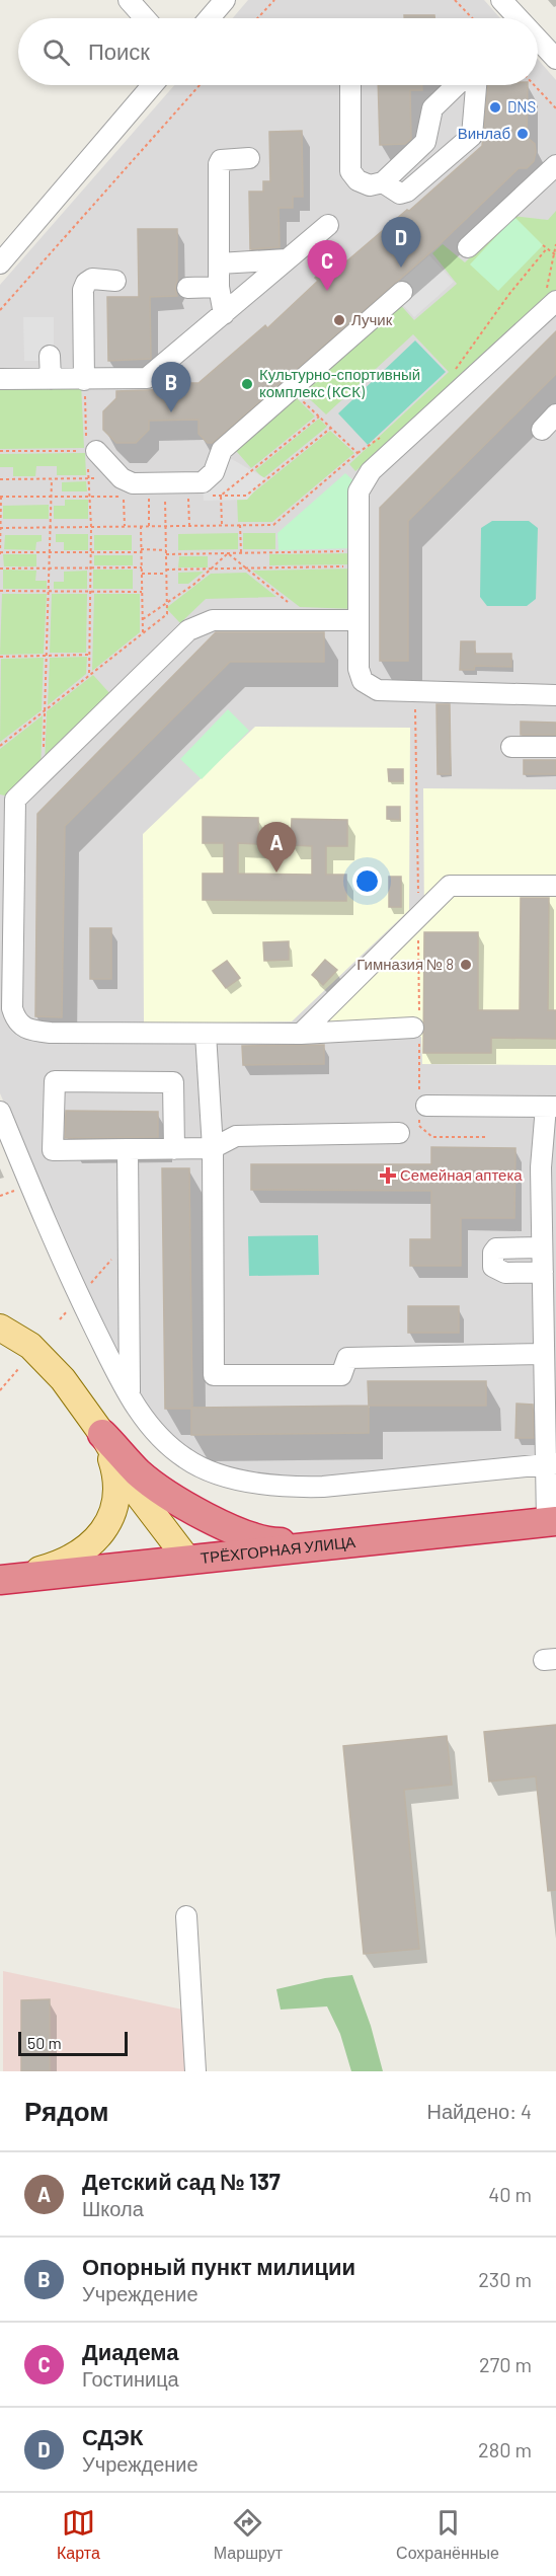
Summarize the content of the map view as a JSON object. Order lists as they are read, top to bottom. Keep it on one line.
{"streets":{"highway":["ТРЁХГОРНАЯ УЛИЦА"]},"places":{"other":["DNS","Винлаб","Лучик","Культурно-спортивный комплекс (КСК)","Гимназия № 8"],"health":["Семейная аптека"]},"scale_bar":"50 m","page":{"search":"Поиск","pins":["D","C","B","A"],"scale":"50 m","heading":["Рядом","Найдено: 4"],"list":[{"mark":"A","name":"Детский сад № 137","note":"Школа","value":"40 m"},{"mark":"B","name":"Опорный пункт милиции","note":"Учреждение","value":"230 m"},{"mark":"C","name":"Диадема","note":"Гостиница","value":"270 m"},{"mark":"D","name":"СДЭК","note":"Учреждение","value":"280 m"}],"nav":["Карта","Маршрут","Сохранённые"]}}
